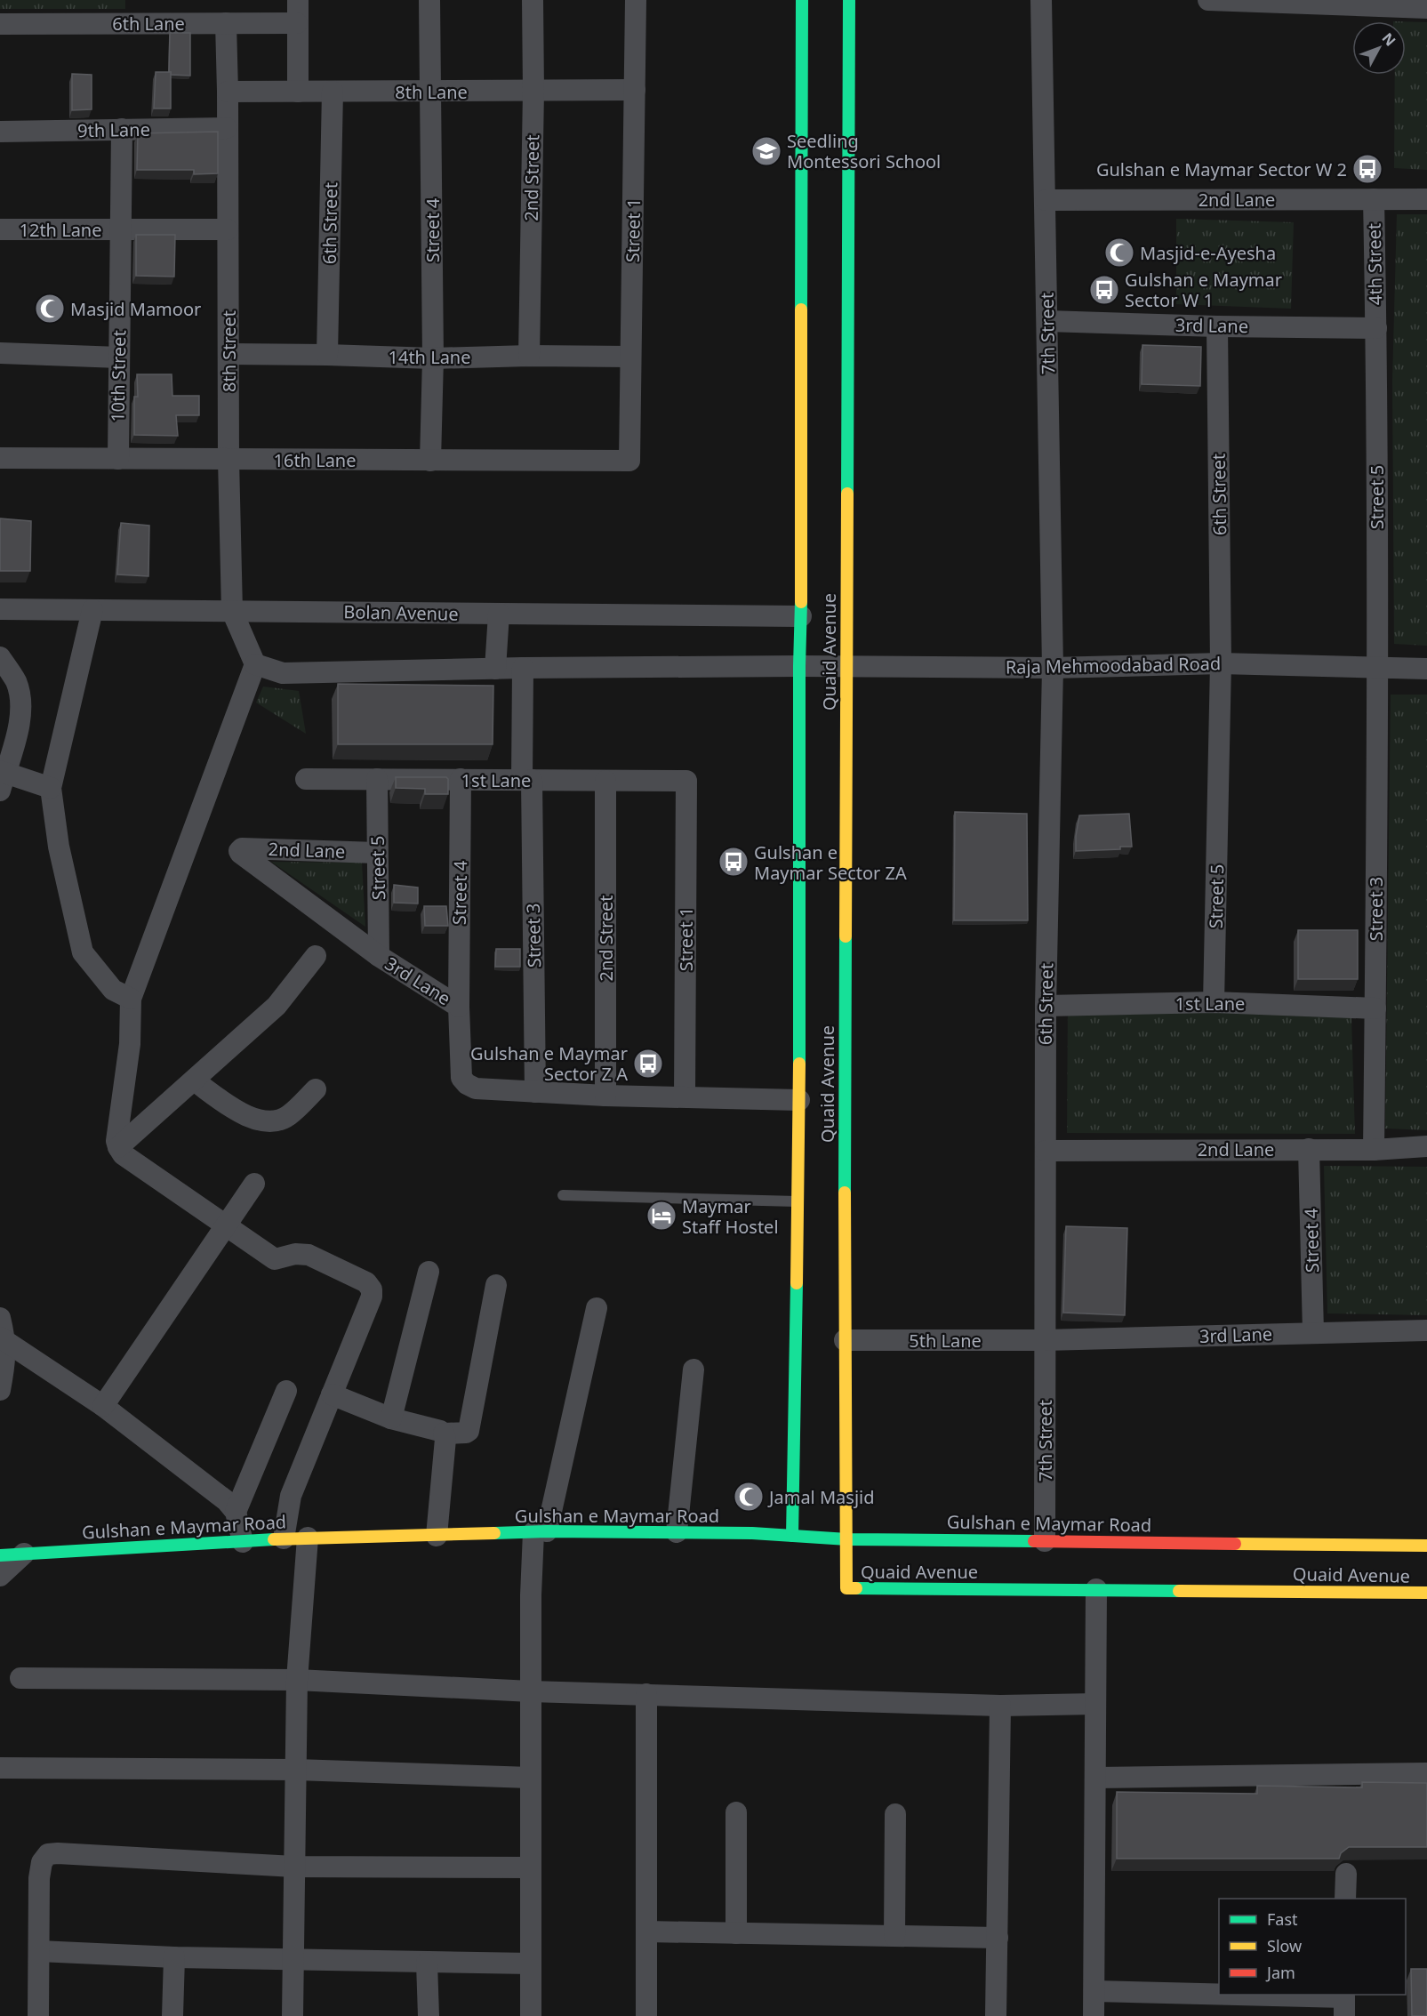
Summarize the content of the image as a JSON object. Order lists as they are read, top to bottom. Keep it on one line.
{"streets":{"main road":["Quaid Avenue","Gulshan e Maymar Road"],"street":["6th Lane","8th Lane","9th Lane","2nd Street","2nd Lane","6th Street","12th Lane","Street 4","Street 1","4th Street","3rd Lane","7th Street","8th Street","14th Lane","10th Street","16th Lane","Street 5","Bolan Avenue","Raja Mehmoodabad Road","1st Lane","Street 3","5th Lane"]},"crossings":[["6th Lane","8th Street"],["8th Lane","2nd Street"],["8th Lane","6th Street"],["8th Lane","Street 4"],["8th Lane","Street 1"],["8th Lane","8th Street"],["9th Lane","8th Street"],["9th Lane","10th Street"],["2nd Street","3rd Lane"],["2nd Street","14th Lane"],["2nd Street","1st Lane"],["2nd Lane","6th Street"],["2nd Lane","Street 4"],["2nd Lane","4th Street"],["2nd Lane","3rd Lane"],["2nd Lane","7th Street"],["2nd Lane","Street 5"],["2nd Lane","Street 3"],["6th Street","3rd Lane"],["6th Street","7th Street"],["6th Street","14th Lane"],["6th Street","Street 5"],["6th Street","Raja Mehmoodabad Road"],["6th Street","1st Lane"],["6th Street","5th Lane"],["12th Lane","8th Street"],["12th Lane","10th Street"],["Street 4","3rd Lane"],["Street 4","14th Lane"],["Street 4","16th Lane"],["Street 4","1st Lane"],["Street 1","3rd Lane"],["Street 1","14th Lane"],["Street 1","16th Lane"],["Street 1","1st Lane"],["4th Street","3rd Lane"],["4th Street","Street 5"],["3rd Lane","7th Street"],["3rd Lane","Street 5"],["3rd Lane","Quaid Avenue"],["3rd Lane","Street 3"],["3rd Lane","5th Lane"],["7th Street","Raja Mehmoodabad Road"],["7th Street","5th Lane"],["7th Street","Gulshan e Maymar Road"],["8th Street","14th Lane"],["8th Street","16th Lane"],["8th Street","Bolan Avenue"],["10th Street","16th Lane"],["Street 5","Raja Mehmoodabad Road"],["Street 5","1st Lane"],["Street 5","Street 3"],["Bolan Avenue","Quaid Avenue"],["Quaid Avenue","Raja Mehmoodabad Road"],["Quaid Avenue","5th Lane"],["Quaid Avenue","Gulshan e Maymar Road"],["Raja Mehmoodabad Road","Street 3"],["1st Lane","Street 3"]],"places":{"school or university":["Seedling Montessori School"],"bus stop":["Gulshan e Maymar Sector W 2","Gulshan e Maymar Sector W 1","Gulshan e Maymar Sector ZA","Gulshan e Maymar Sector Z A"],"mosque":["Masjid-e-Ayesha","Masjid Mamoor","Jamal Masjid"],"hotel":["Maymar Staff Hostel"]},"legend":["Fast","Slow","Jam"],"north":"top right"}
